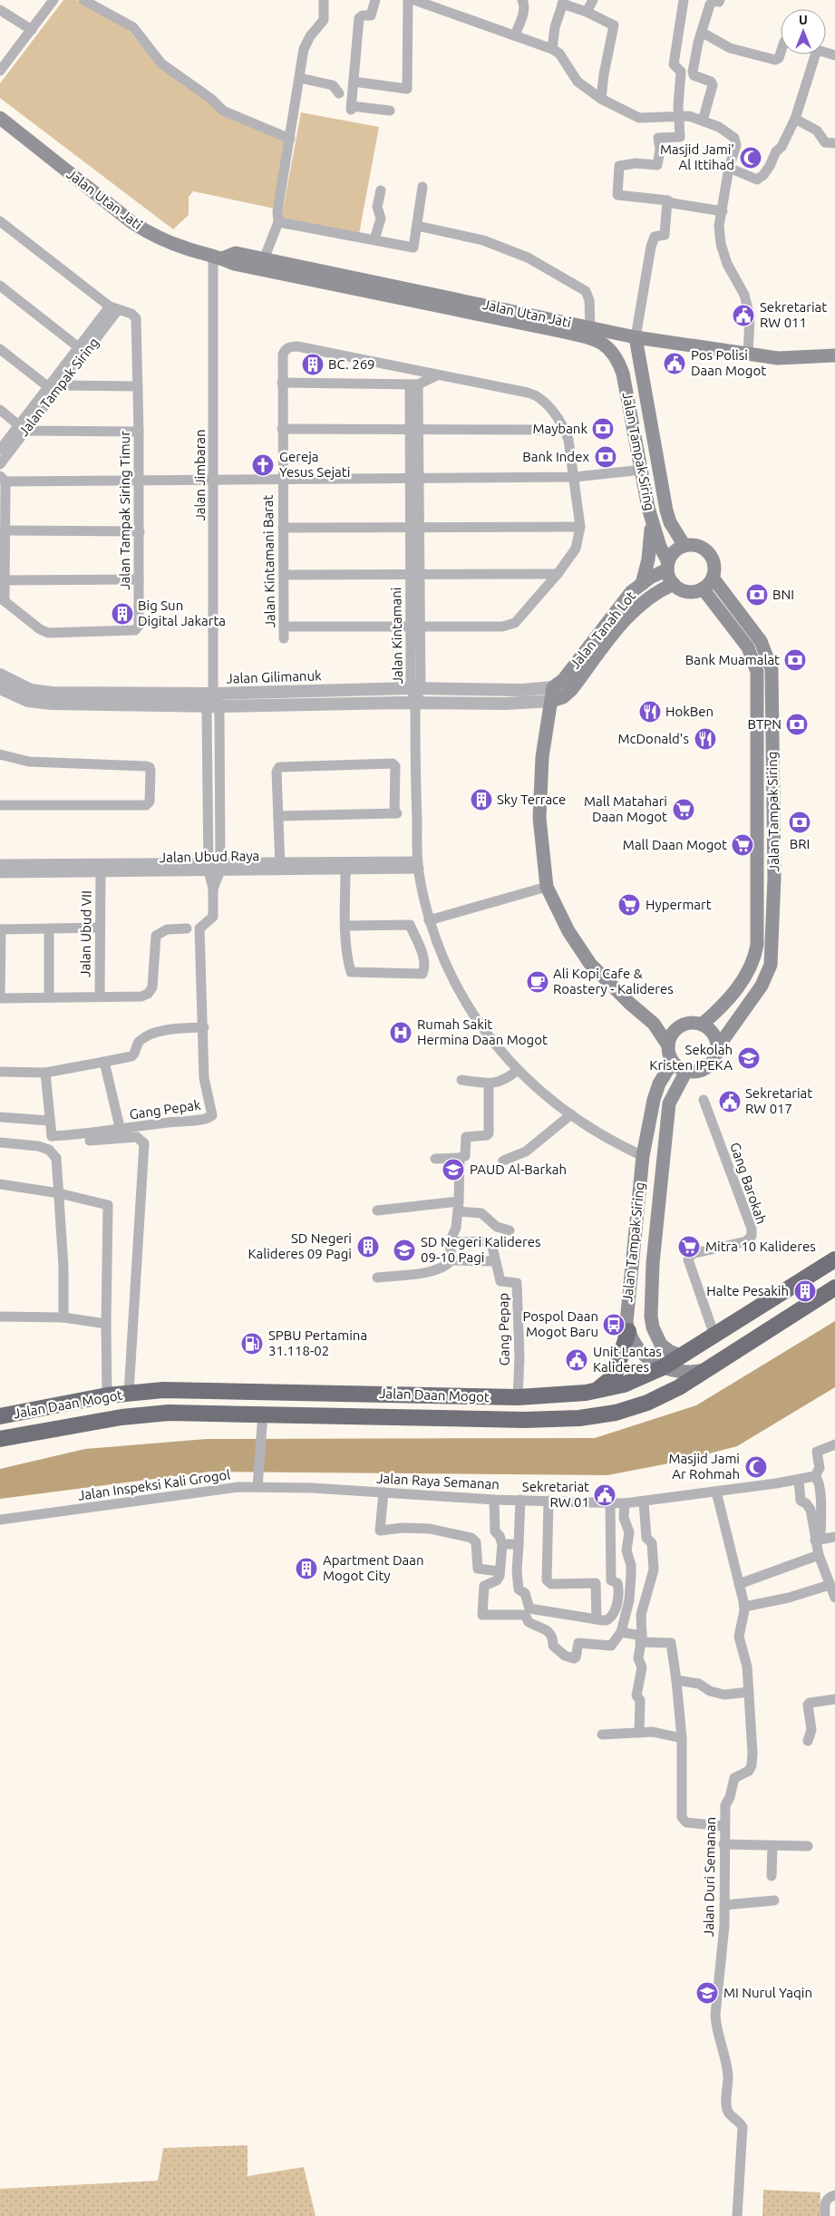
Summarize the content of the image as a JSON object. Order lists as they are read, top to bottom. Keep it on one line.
{"streets":{"highway":["Jalan Daan Mogot"],"main road":["Jalan Utan Jati","Jalan Tampak Siring","Jalan Tanah Lot"],"street":["Jalan Jimbaran","Jalan Tampak Siring Timur","Jalan Kintamani Barat","Jalan Kintamani","Jalan Gilimanuk","Jalan Ubud Raya","Jalan Ubud VII","Gang Pepak","Gang Barokah","Gang Pepap","Jalan Raya Semanan","Jalan Inspeksi Kali Grogol","Jalan Duri Semanan"]},"crossings":[["Jalan Utan Jati","Jalan Tampak Siring"],["Jalan Utan Jati","Jalan Jimbaran"],["Jalan Tampak Siring","Jalan Tampak Siring Timur"],["Jalan Tampak Siring","Jalan Tanah Lot"],["Jalan Tampak Siring","Jalan Kintamani"],["Jalan Tampak Siring","Jalan Daan Mogot"],["Jalan Jimbaran","Jalan Gilimanuk"],["Jalan Jimbaran","Jalan Ubud Raya"],["Jalan Jimbaran","Gang Pepak"],["Jalan Tanah Lot","Jalan Gilimanuk"],["Jalan Kintamani","Jalan Gilimanuk"],["Jalan Kintamani","Jalan Ubud Raya"],["Jalan Ubud Raya","Jalan Ubud VII"],["Gang Barokah","Jalan Daan Mogot"],["Gang Pepap","Jalan Daan Mogot"],["Jalan Raya Semanan","Jalan Inspeksi Kali Grogol"],["Jalan Raya Semanan","Jalan Duri Semanan"]],"places":{"mosque":["Masjid Jami' Al Ittihad","Masjid Jami Ar Rohmah"],"public building":["Sekretariat RW 011","Pos Polisi Daan Mogot","Sekretariat RW 017","Unit Lantas Kalideres","Sekretariat RW 01"],"building":["BC. 269","Big Sun Digital Jakarta","Sky Terrace","SD Negeri Kalideres 09 Pagi","Halte Pesakih","Apartment Daan Mogot City"],"bank":["Maybank","Bank Index","BNI","Bank Muamalat","BTPN","BRI"],"church":["Gereja Yesus Sejati"],"restaurant":["HokBen","McDonald's"],"supermarket":["Mall Matahari Daan Mogot","Mall Daan Mogot","Hypermart","Mitra 10 Kalideres"],"cafe":["Ali Kopi Cafe & Roastery - Kalideres"],"hospital":["Rumah Sakit Hermina Daan Mogot"],"school or university":["Sekolah Kristen IPEKA","PAUD Al-Barkah","SD Negeri Kalideres 09-10 Pagi","MI Nurul Yaqin"],"bus stop":["Pospol Daan Mogot Baru"],"fuel station":["SPBU Pertamina 31.118-02"]},"north":"top"}
